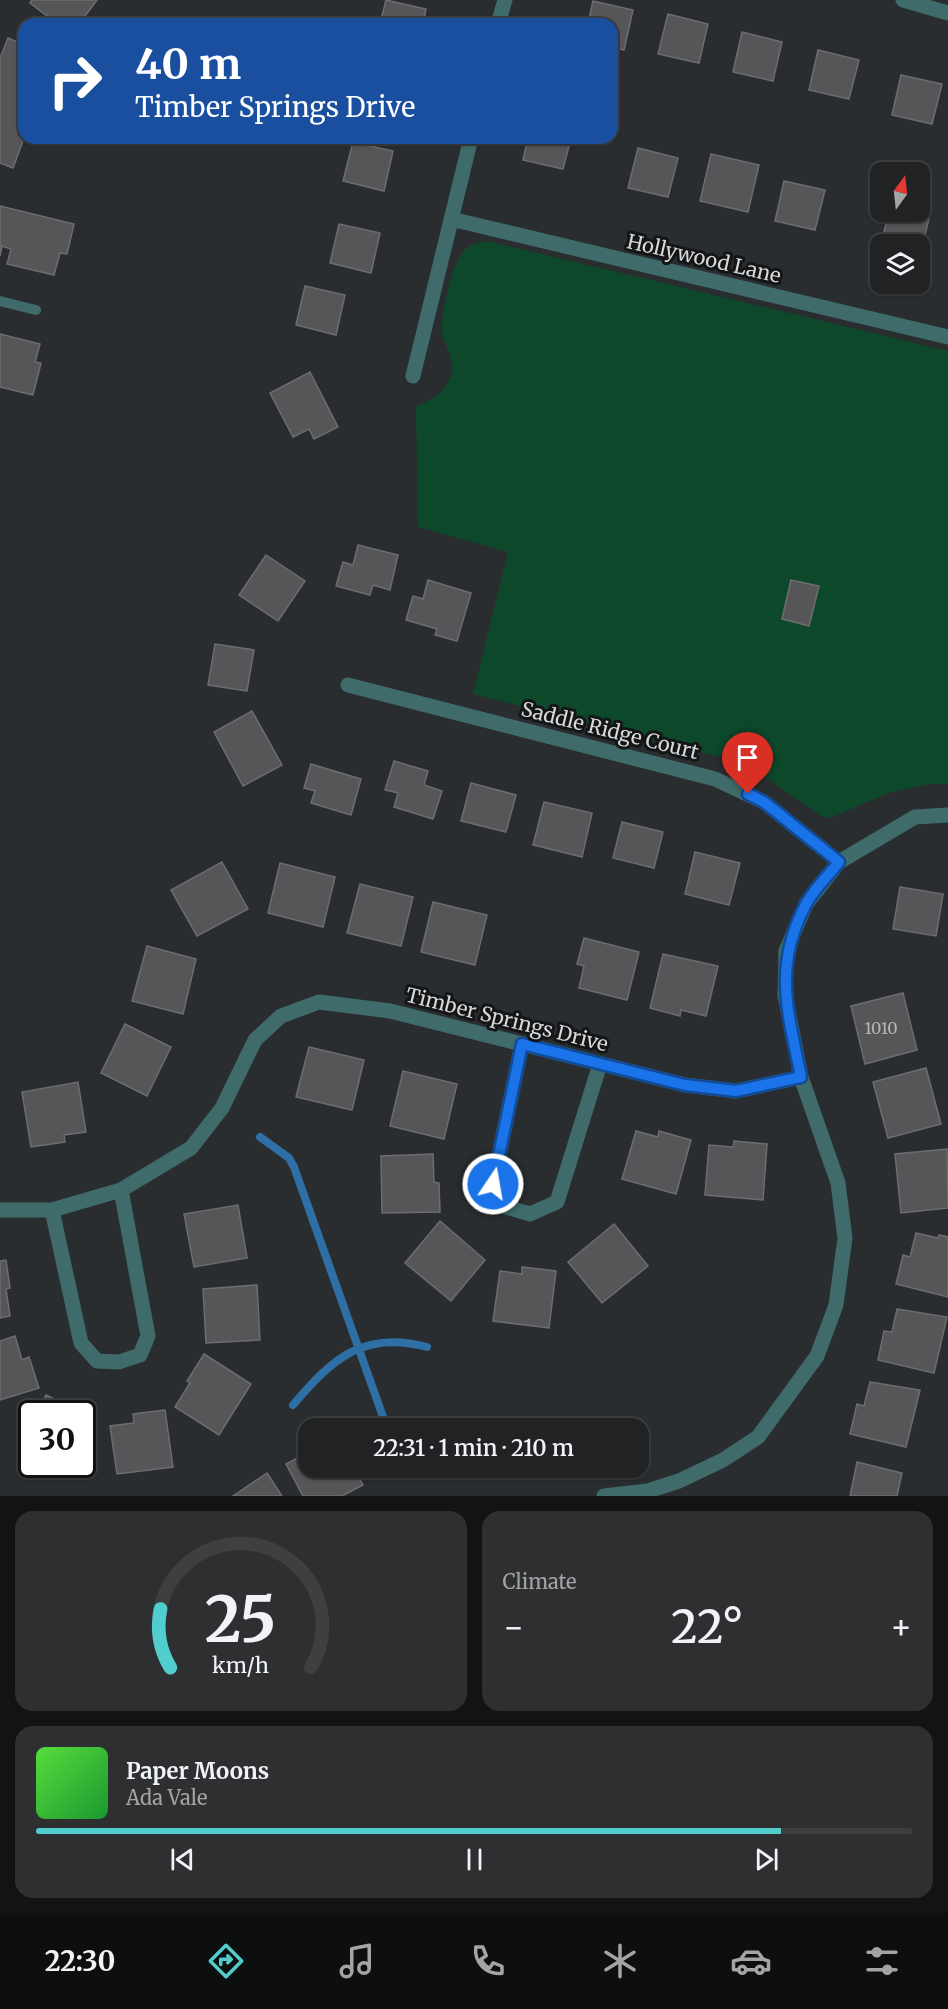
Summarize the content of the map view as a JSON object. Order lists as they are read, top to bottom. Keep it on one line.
{"streets":{"street":["Hollywood Lane","Saddle Ridge Court","Timber Springs Drive"]},"house_numbers":["1010"],"north":"top","page":{"turn":["40 m","Timber Springs Drive"],"limit":"30","trip":"22:31 · 1 min · 210 m","tile":"Climate","heat":["−","22°","+"],"song":["Paper Moons","Ada Vale"],"tabs":"22:30","gauge":["25","km/h"]}}
